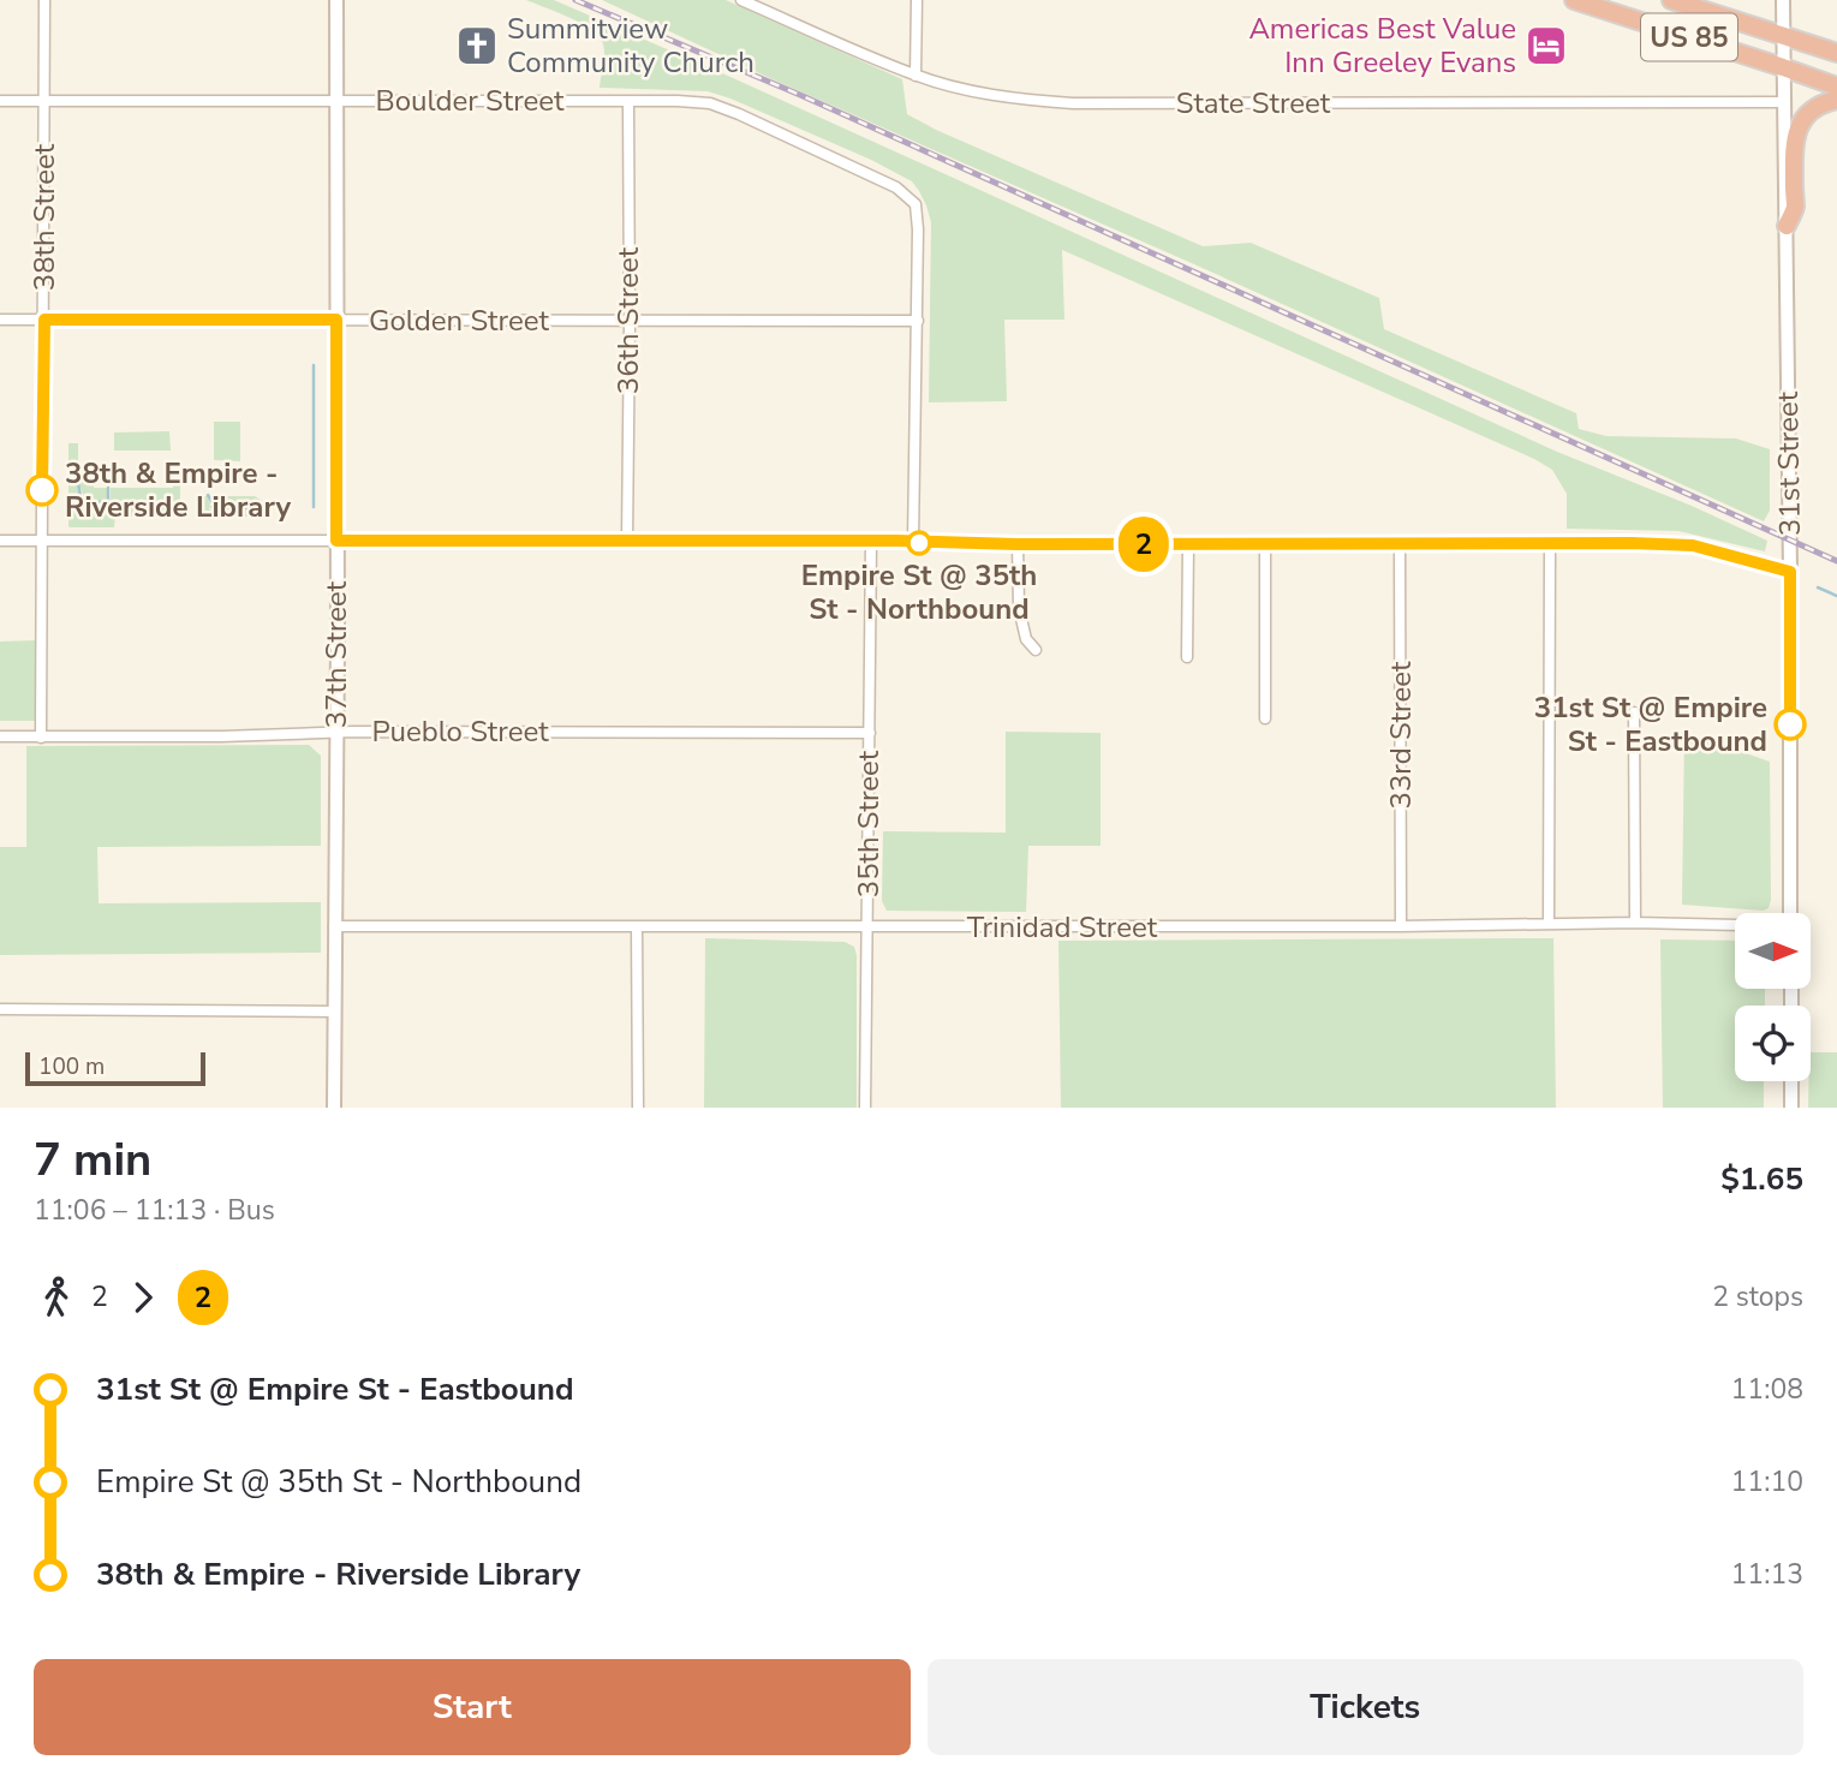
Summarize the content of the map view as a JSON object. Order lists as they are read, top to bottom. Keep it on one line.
{"streets":{"highway":["US 85"],"main road":["31st Street","37th Street"],"street":["Boulder Street","State Street","38th Street","Golden Street","36th Street","Pueblo Street","33rd Street","35th Street","Trinidad Street"]},"crossings":[["US 85","31st Street"],["Boulder Street","38th Street"],["Boulder Street","Golden Street"],["Boulder Street","36th Street"],["Boulder Street","37th Street"],["State Street","31st Street"],["38th Street","Golden Street"],["38th Street","Pueblo Street"],["Golden Street","36th Street"],["Golden Street","37th Street"],["37th Street","Pueblo Street"],["37th Street","Trinidad Street"],["Pueblo Street","35th Street"],["33rd Street","Trinidad Street"],["35th Street","Trinidad Street"]],"places":{"church":["Summitview Community Church"],"hotel":["Americas Best Value Inn Greeley Evans"],"other":["38th & Empire - Riverside Library","Empire St @ 35th St - Northbound","31st St @ Empire St - Eastbound"]},"lines":["bus line 2"],"scale_bar":"100 m","north":"right","page":{"on_map":"2","scale":"100 m","heading":["7 min","11:06 – 11:13 · Bus","$1.65"],"legs":["2","2","2 stops"],"list":[{"name":"31st St @ Empire St - Eastbound","value":"11:08"},{"name":"Empire St @ 35th St - Northbound","value":"11:10"},{"name":"38th & Empire - Riverside Library","value":"11:13"}],"buttons":["Start","Tickets"]}}
